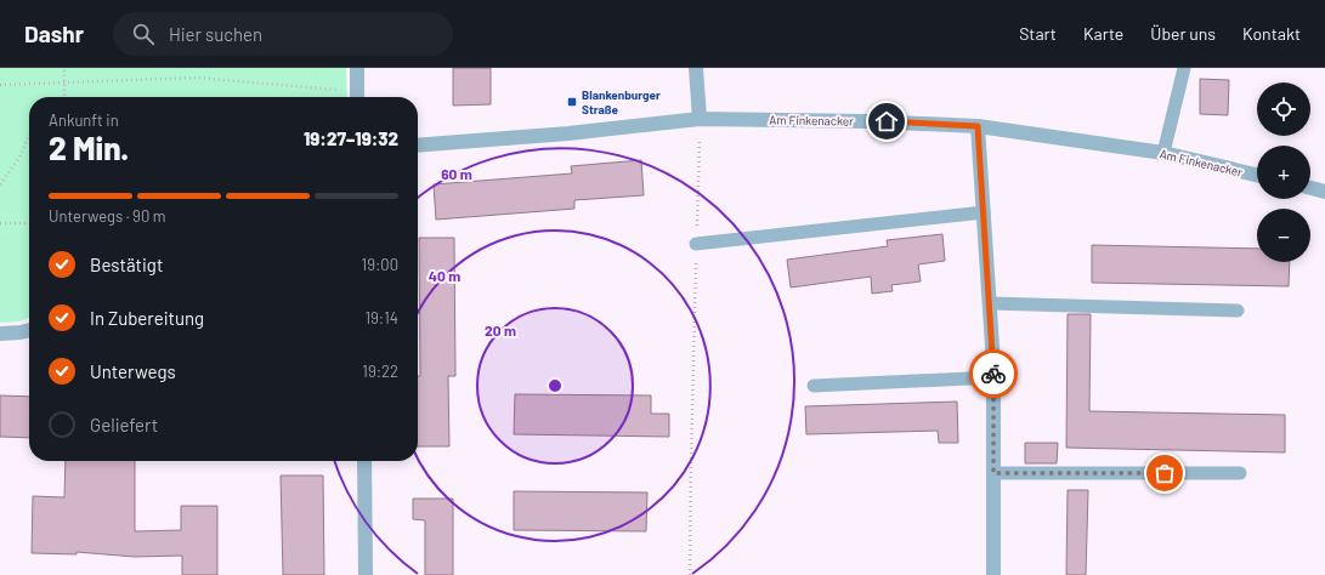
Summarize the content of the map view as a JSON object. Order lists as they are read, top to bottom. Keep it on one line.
{"streets":{"street":["Am Finkenacker"]},"places":{"transit":["Blankenburger Straße"]},"page":{"header":"Dashr","search":"Hier suchen","nav":["Start","Karte","Über uns","Kontakt"],"map_buttons":["+","−"],"heading":["2 Min.","Ankunft in","19:27–19:32"],"bar":"Unterwegs · 90 m","list":[["Bestätigt","19:00"],["In Zubereitung","19:14"],["Unterwegs","19:22"],"Geliefert"]},"rings":["60 m","40 m","20 m"]}
